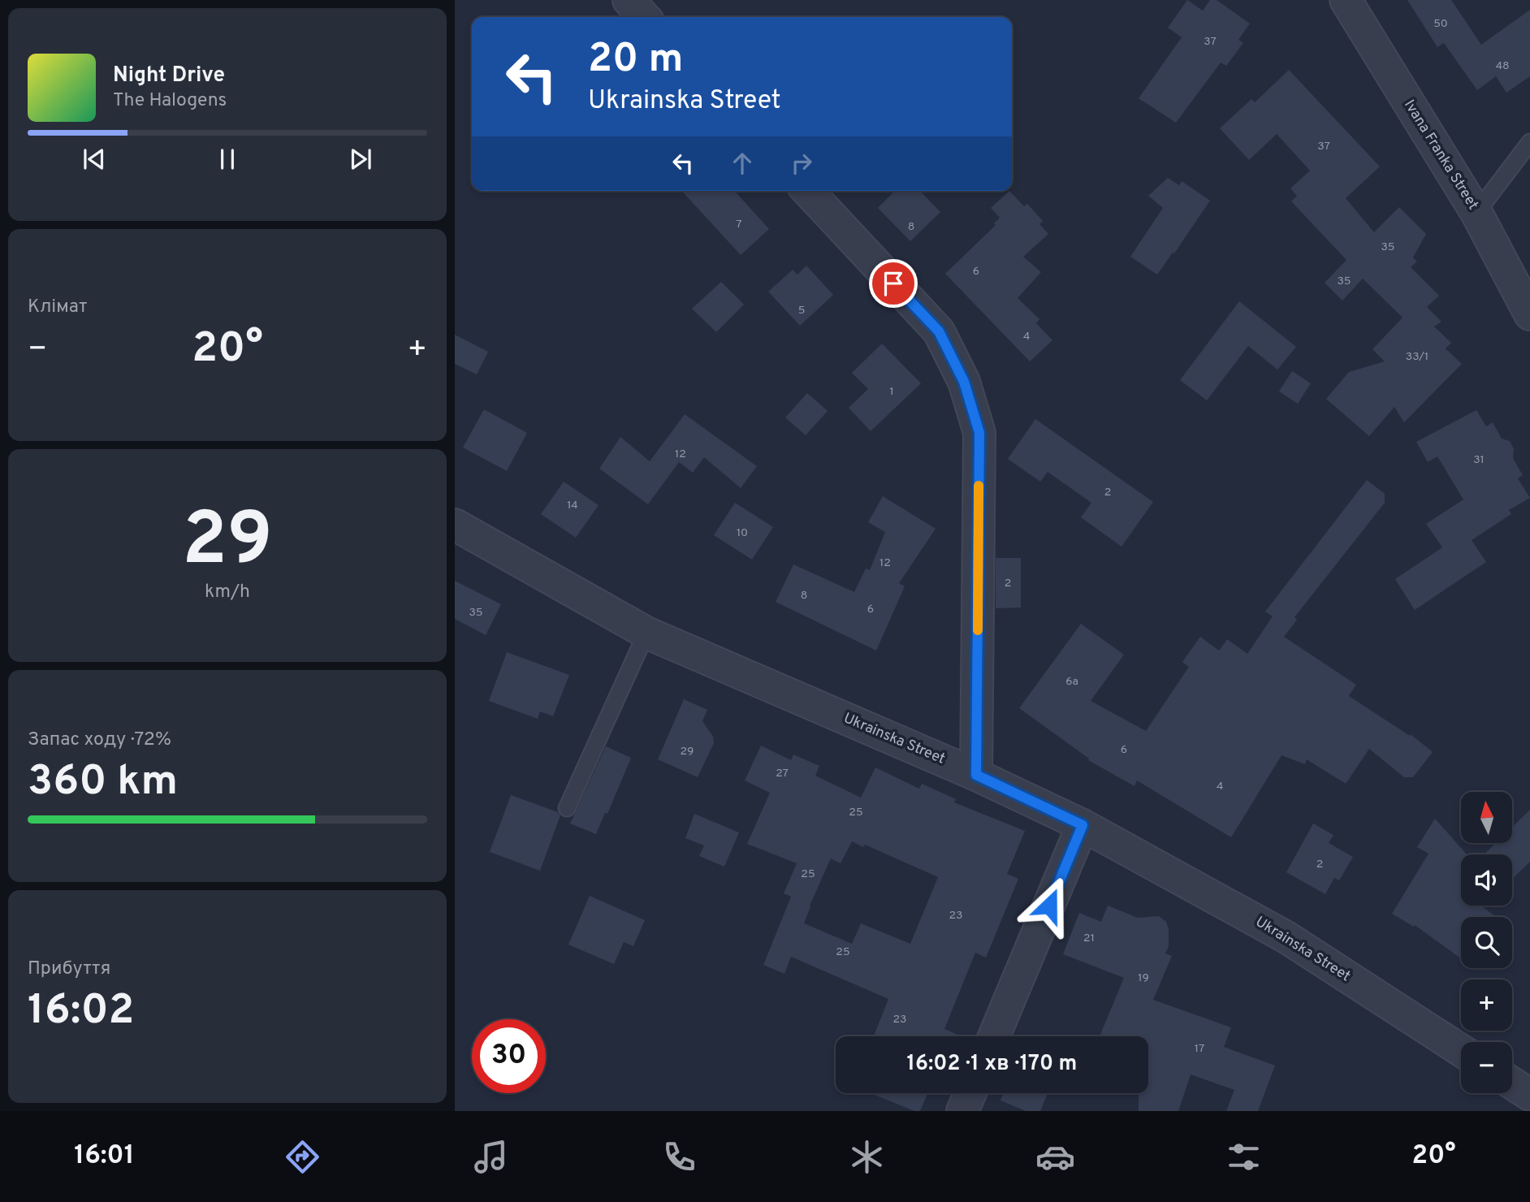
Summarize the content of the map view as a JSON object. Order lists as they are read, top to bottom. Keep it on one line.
{"streets":{"street":["Ivana Franka Street","Ukrainska Street"]},"house_numbers":["50","37","48","37","7","8","35","6","35","5","4","33/1","1","12","31","2","14","10","12","2","8","6","35","6а","6","29","27","4","25","2","25","23","21","25","19","23","17"],"north":"top","page":{"turn":["20 m","Ukrainska Street"],"song":["Night Drive","The Halogens"],"tile":["Клімат",["29","km/h"],["Запас ходу · 72%","360 km"],["Прибуття","16:02"]],"heat":["−","20°","+"],"map_buttons":["+","−"],"limit":"30","trip":"16:02 · 1 хв · 170 m","tabs":["16:01","20°"]}}
